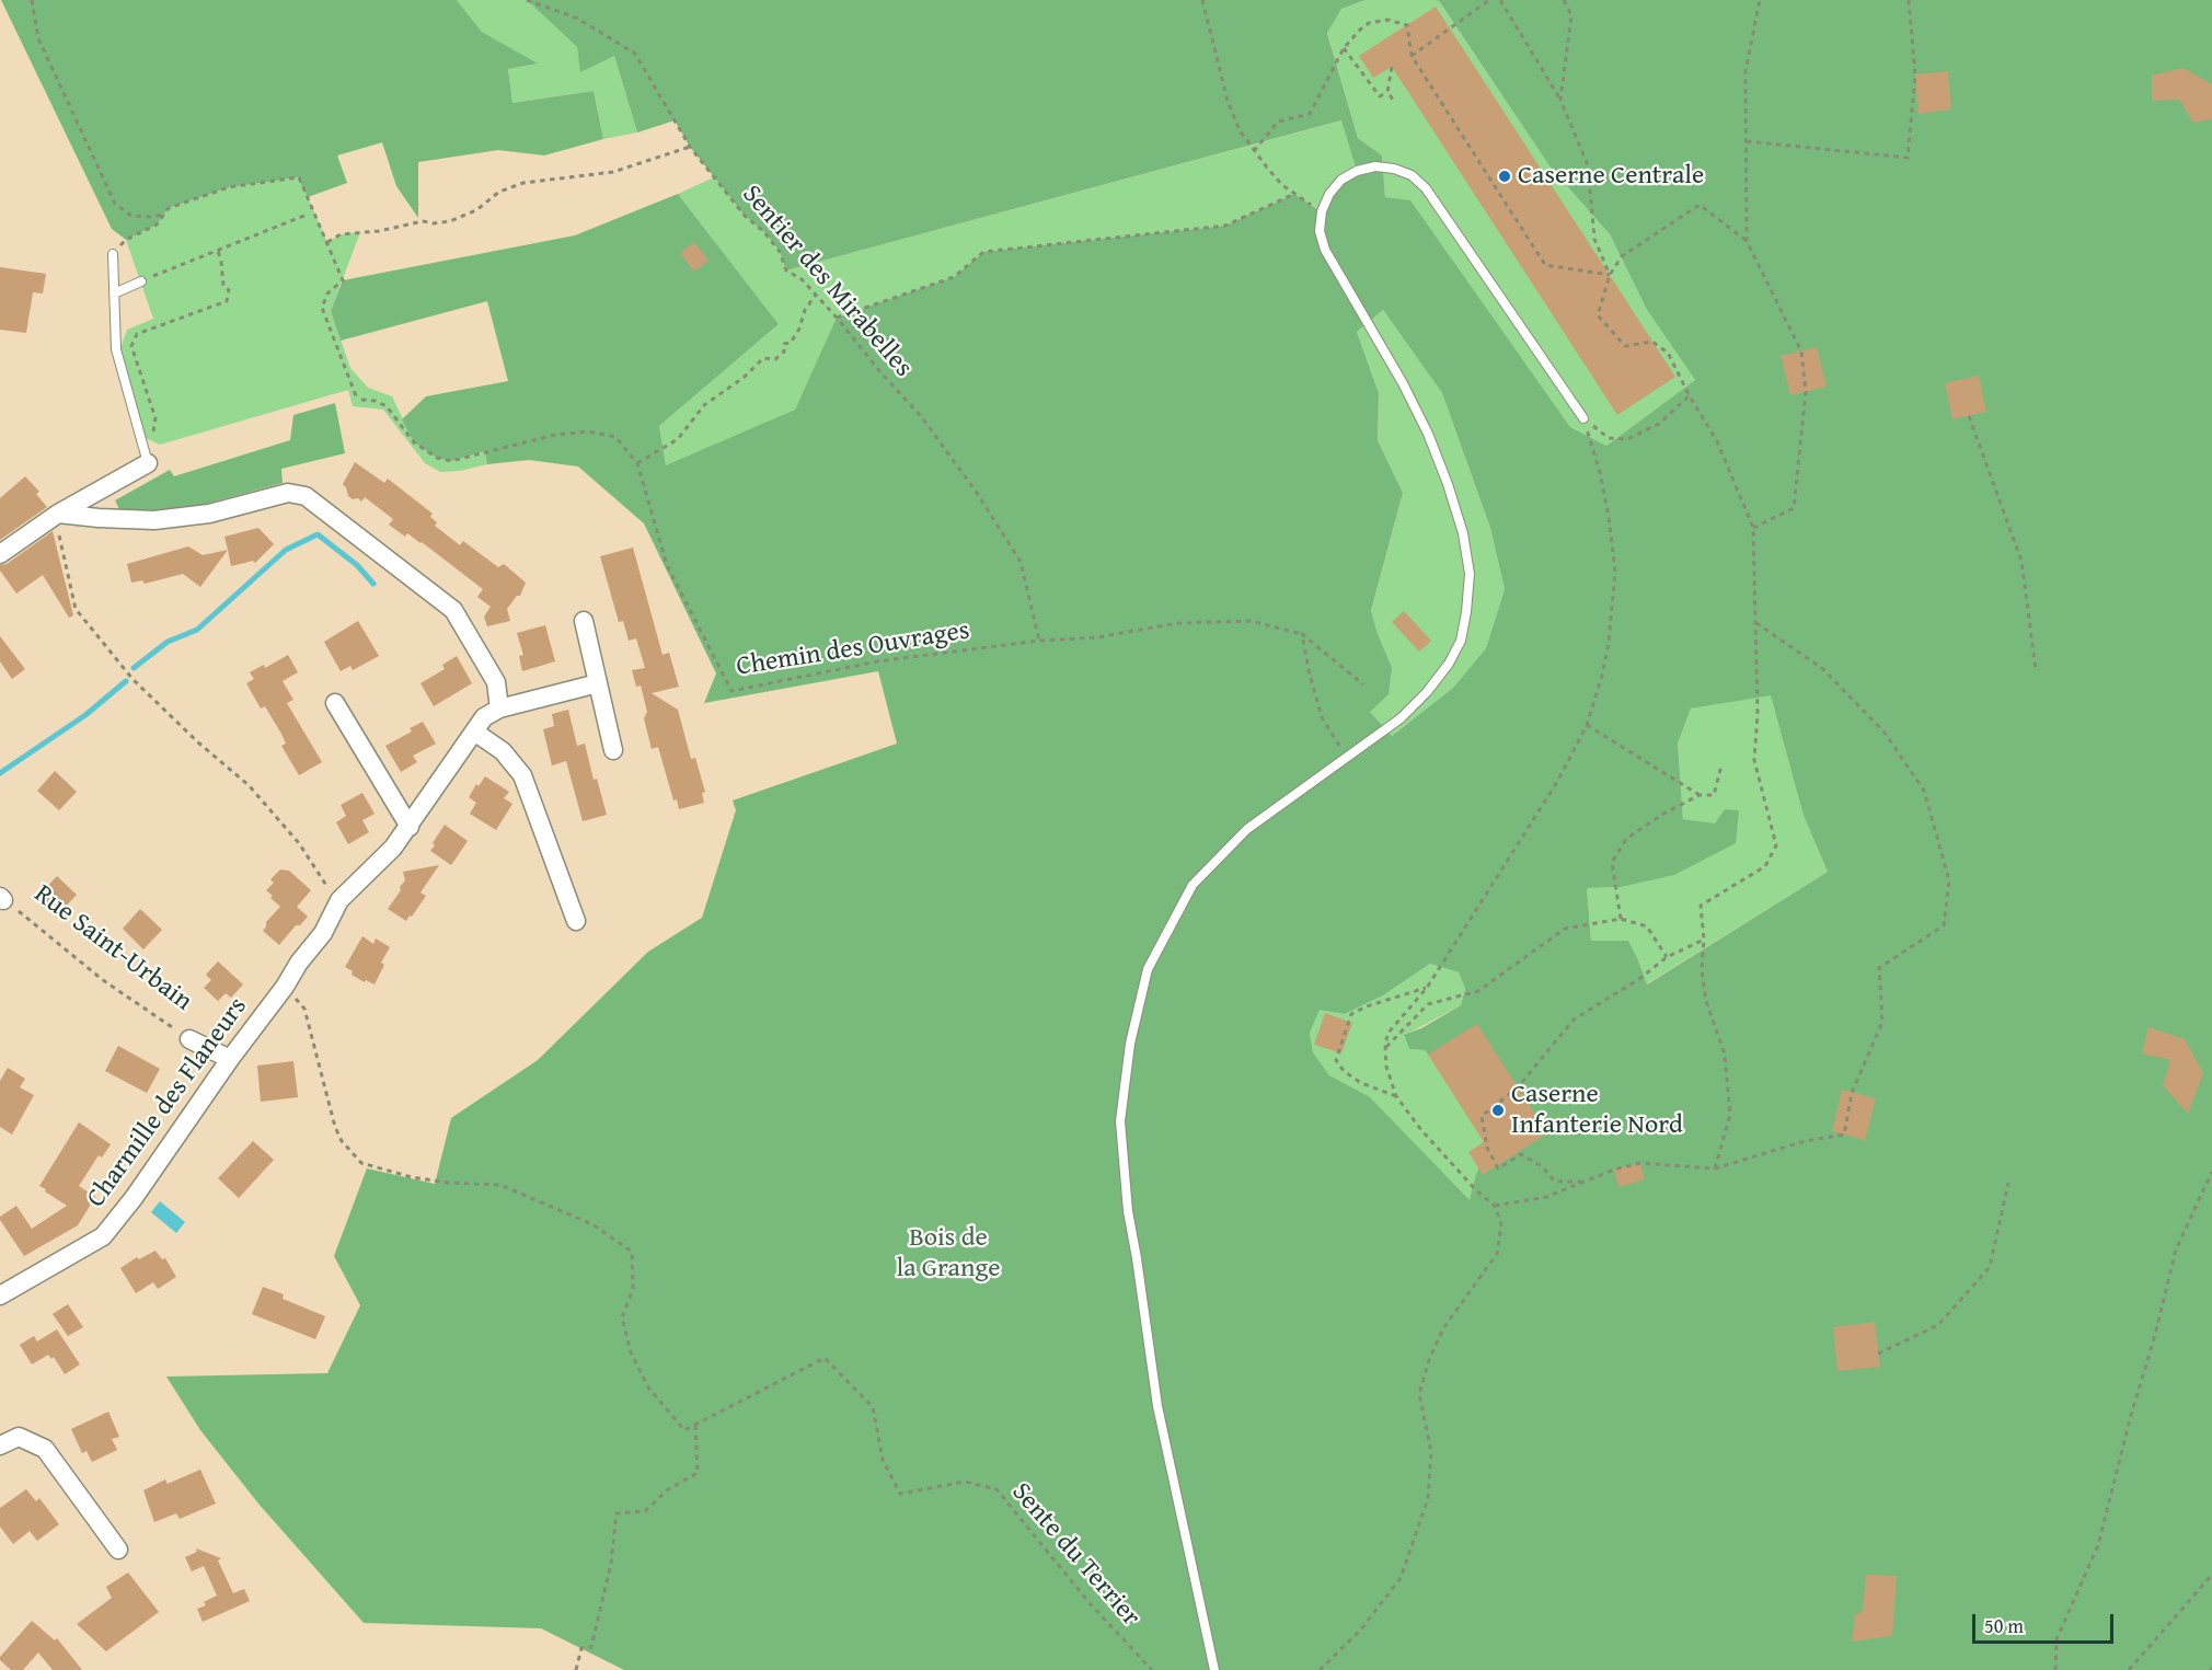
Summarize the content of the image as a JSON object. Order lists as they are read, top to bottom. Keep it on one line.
{"streets":{"street":["Rue Saint-Urbain","Charmille des Flaneurs"],"path":["Sentier des Mirabelles","Chemin des Ouvrages","Sente du Terrier"]},"crossings":[["Sentier des Mirabelles","Chemin des Ouvrages"],["Rue Saint-Urbain","Charmille des Flaneurs"]],"parks":["Bois de la Grange"],"places":["Caserne Centrale","Caserne Infanterie Nord"],"scale_bar":"50 m"}
